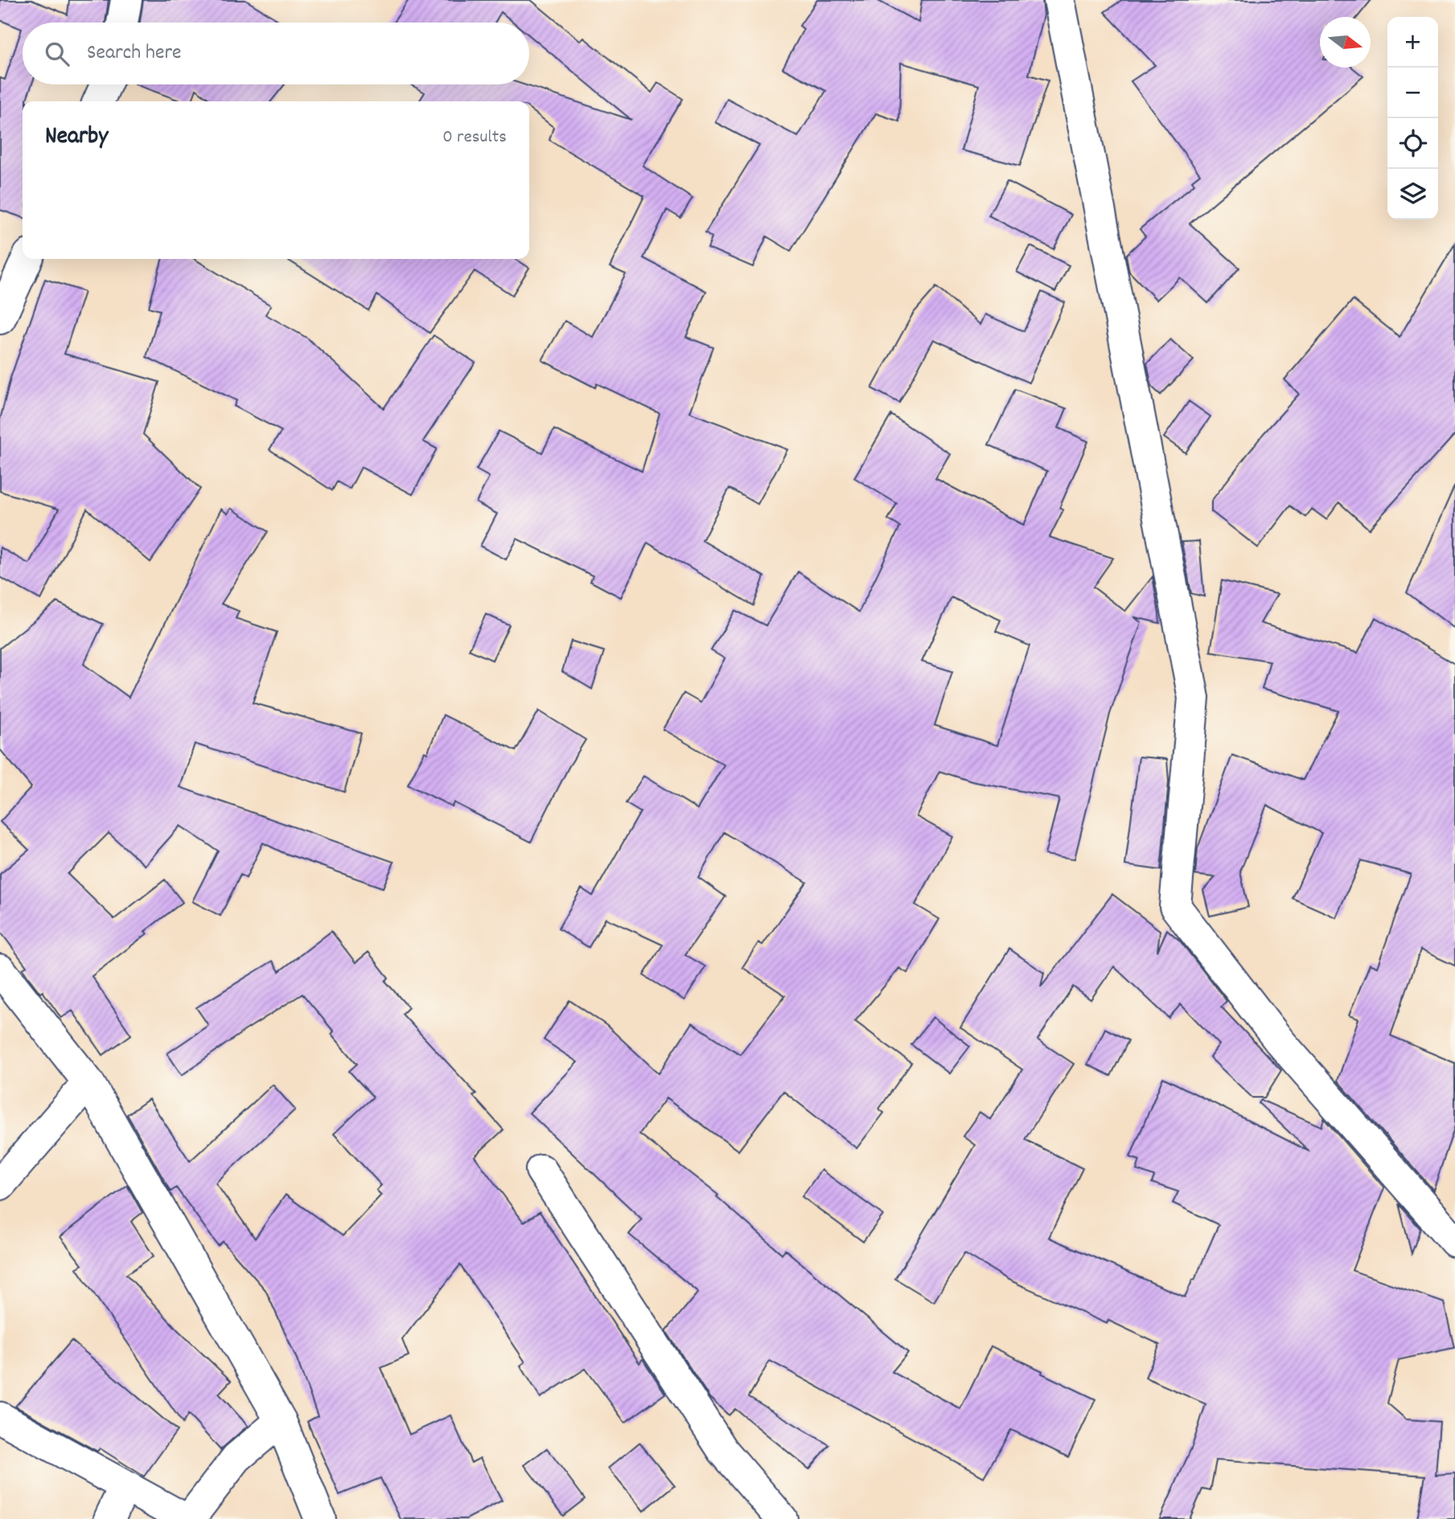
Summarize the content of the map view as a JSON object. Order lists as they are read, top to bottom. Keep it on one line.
{"north":"right","page":{"map_buttons":["+","−"],"search":"Search here","heading":["Nearby","0 results"]}}
